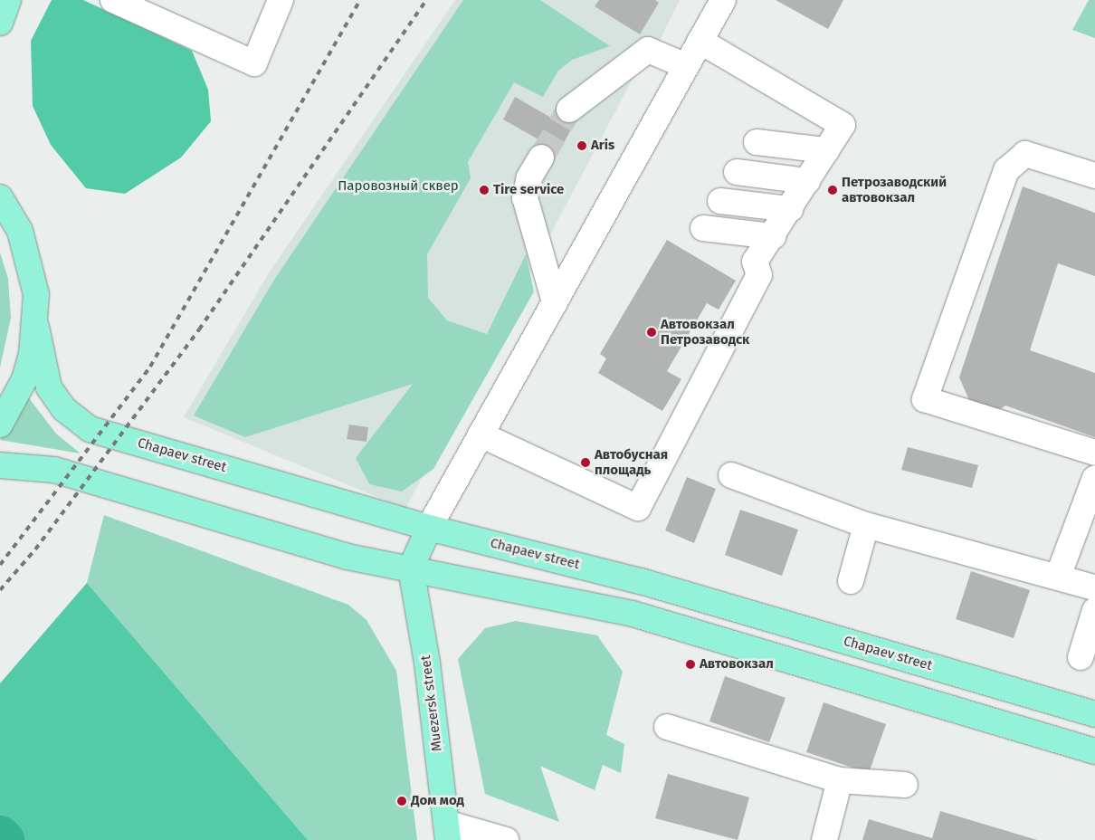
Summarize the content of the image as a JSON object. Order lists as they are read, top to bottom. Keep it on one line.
{"streets":{"main road":["Chapaev street","Muezersk street"]},"parks":["Паровозный сквер"],"places":["Aris","Tire service","Петрозаводский автовокзал","Автовокзал Петрозаводск","Автобусная площадь","Автовокзал","Дом мод"]}
